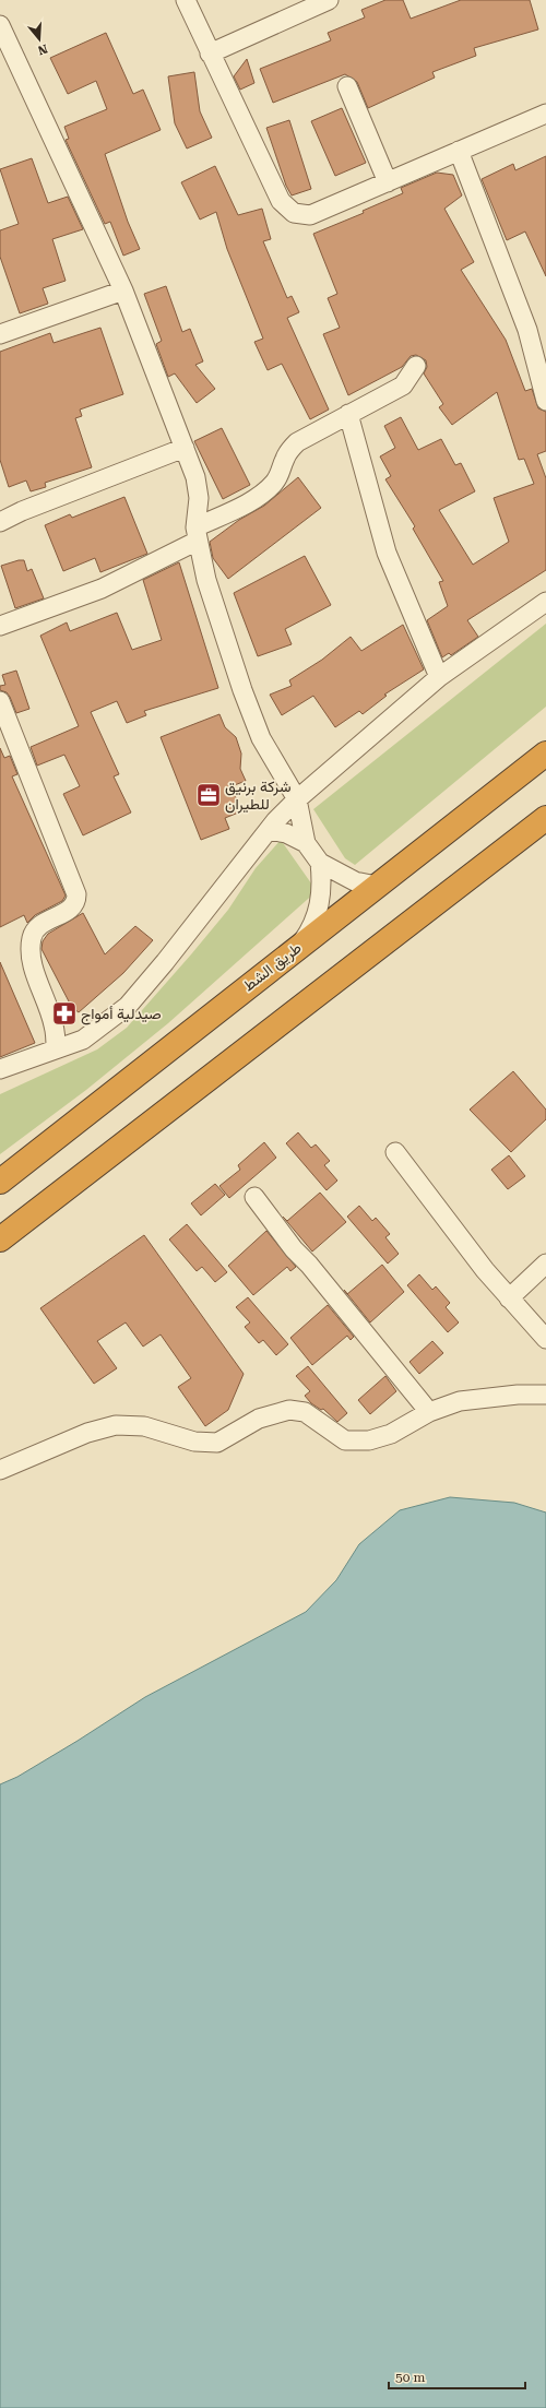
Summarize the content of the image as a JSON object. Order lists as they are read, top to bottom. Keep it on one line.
{"streets":{"highway":["طريق الشط"]},"places":{"office":["شركة برنيق للطيران"],"pharmacy":["صيدلية أمواج"]},"scale_bar":"50 m","north":"bottom"}
